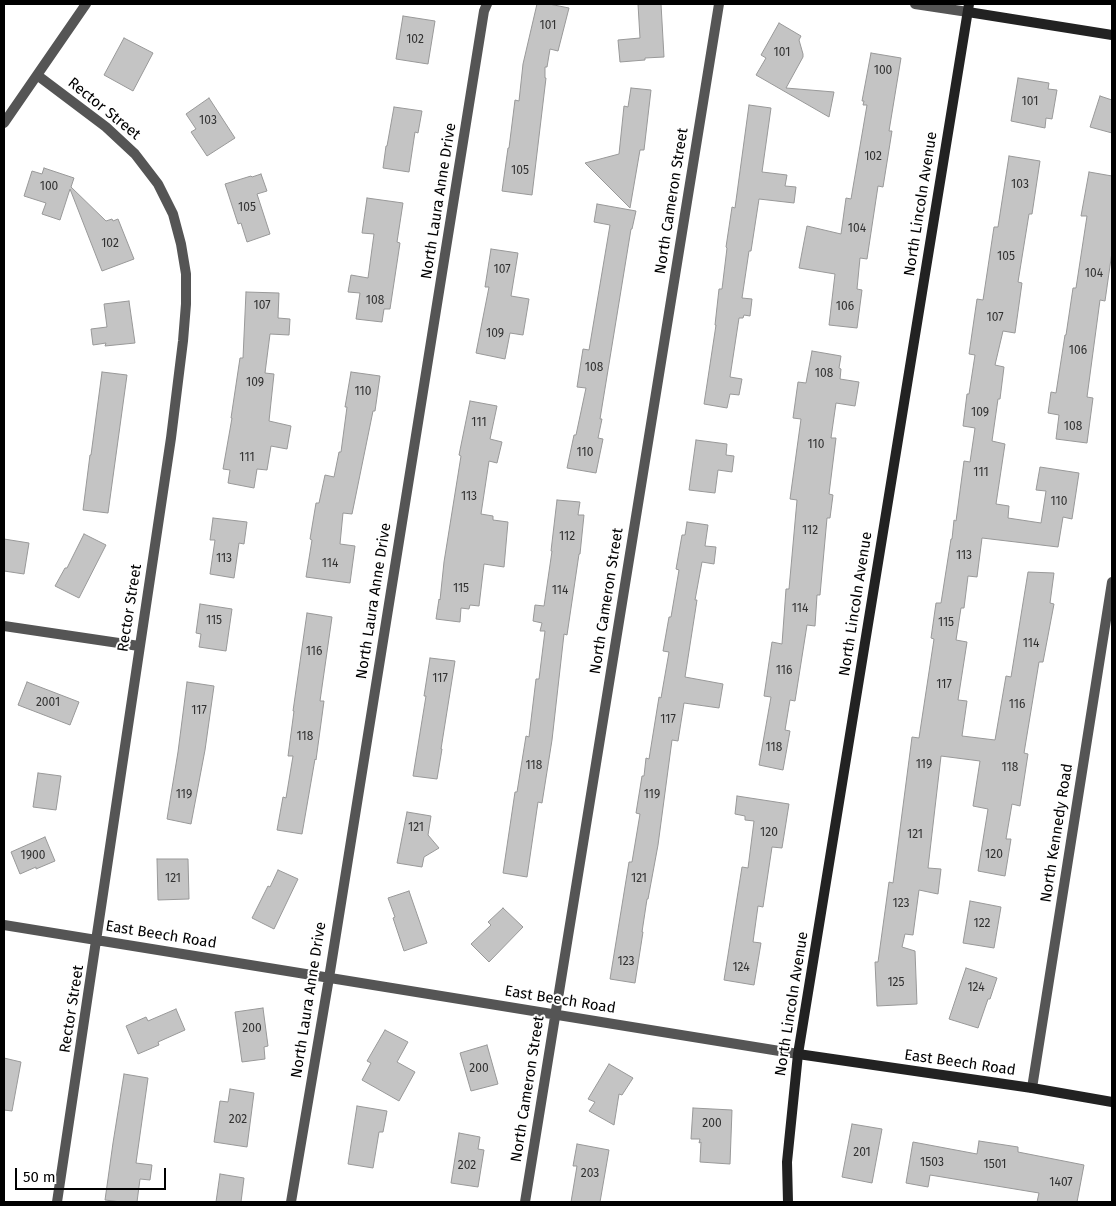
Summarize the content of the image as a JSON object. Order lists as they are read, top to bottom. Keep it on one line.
{"streets":{"street":["Rector Street","North Laura Anne Drive","North Cameron Street","North Lincoln Avenue","North Kennedy Road","East Beech Road"]},"crossings":[["Rector Street","East Beech Road"],["North Laura Anne Drive","East Beech Road"],["North Cameron Street","East Beech Road"],["North Lincoln Avenue","East Beech Road"],["North Kennedy Road","East Beech Road"]],"house_numbers":["101","102","101","100","101","103","102","105","103","100","105","104","102","105","107","104","108","107","106","107","109","106","108","108","109","110","109","111","108","110","110","111","111","113","110","112","112","113","113","114","115","114","114","115","115","114","116","116","117","117","2001","116","117","117","118","118","119","118","118","119","119","121","120","121","120","1900","121","121","123","122","123","124","125","124","200","200","202","200","201","1503","1501","202","203","1407"],"scale_bar":"50 m"}
